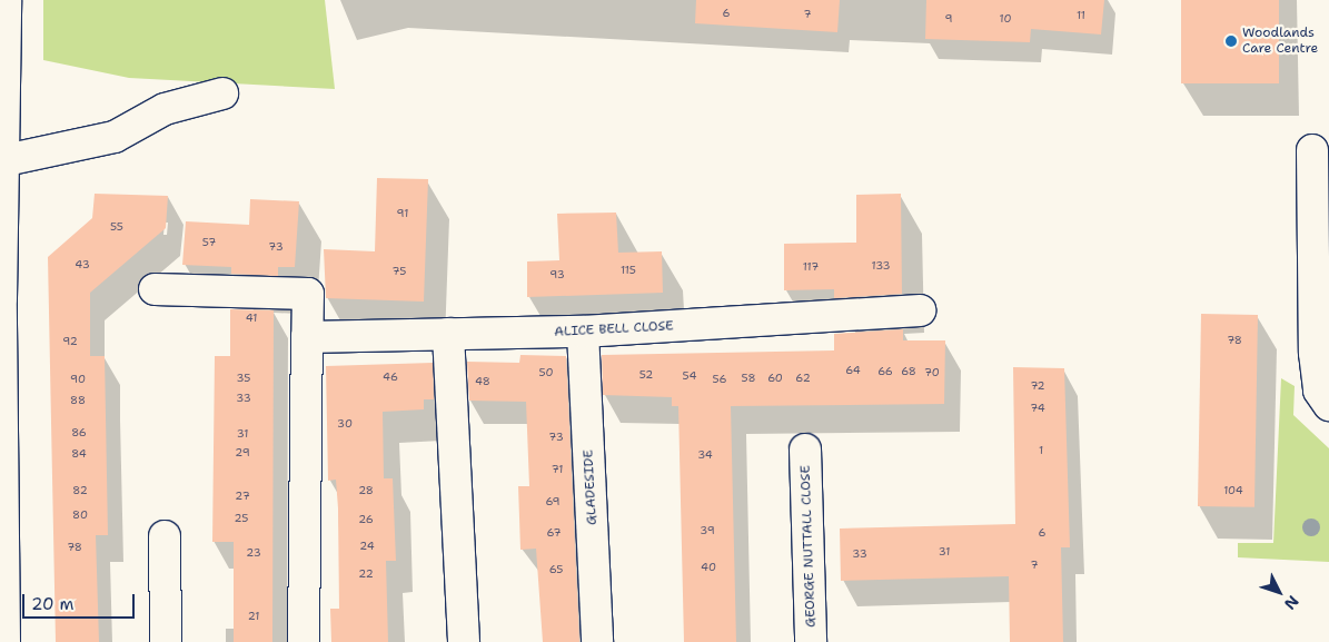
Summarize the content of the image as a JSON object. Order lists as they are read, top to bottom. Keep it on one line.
{"streets":{"street":["ALICE BELL CLOSE","GLADESIDE","GEORGE NUTTALL CLOSE"]},"crossings":[["ALICE BELL CLOSE","GLADESIDE"]],"places":["Woodlands Care Centre"],"house_numbers":["6","7","11","9","10","91","55","57","73","43","133","117","115","75","93","41","78","92","64","66","68","50","70","52","54","46","35","58","60","62","90","56","48","72","33","88","74","30","86","31","73","1","29","84","34","71","82","28","104","27","69","80","25","26","39","67","6","24","78","31","23","33","7","40","65","22","21"],"scale_bar":"20 m","north":"bottom right"}
